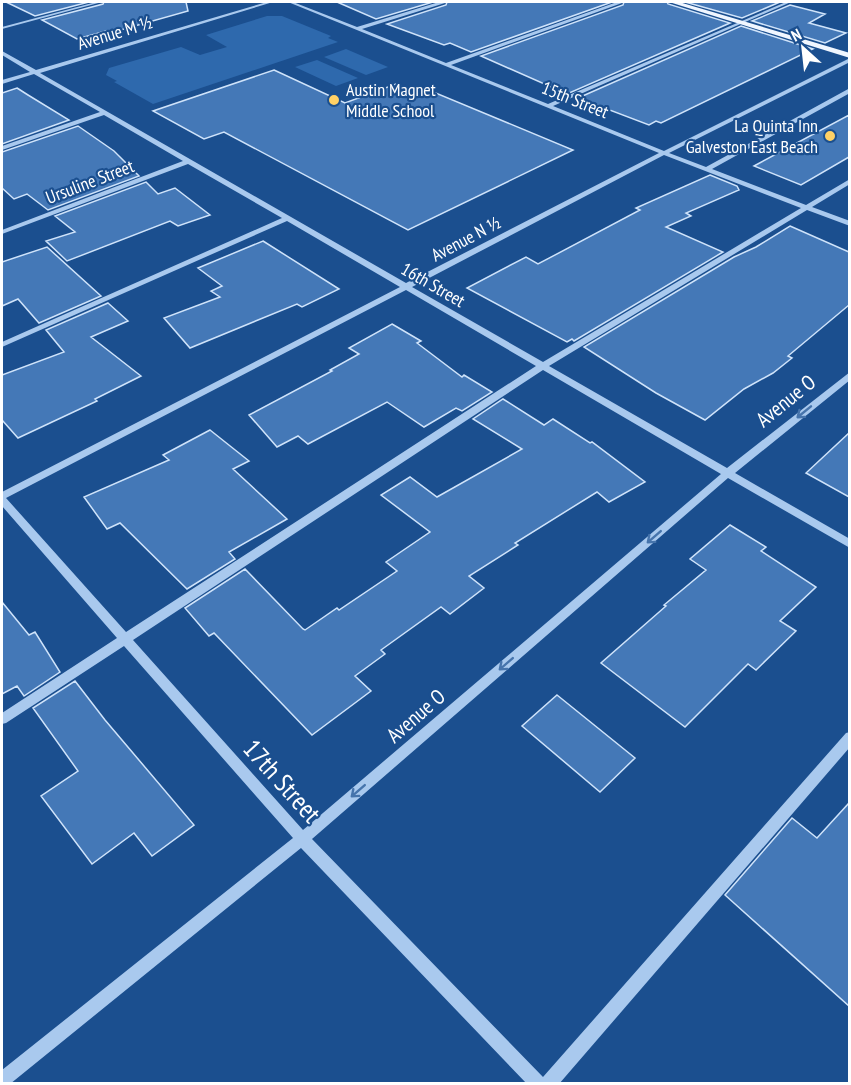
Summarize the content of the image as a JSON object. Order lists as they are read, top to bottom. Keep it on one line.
{"streets":{"street":["Avenue M ½","15th Street","Ursuline Street","Avenue N ½","16th Street","Avenue O","17th Street"]},"crossings":[["Avenue M ½","16th Street"],["15th Street","Avenue N ½"],["Ursuline Street","16th Street"],["Avenue N ½","16th Street"],["16th Street","Avenue O"],["Avenue O","17th Street"]],"one_way":["Avenue O"],"places":["Austin Magnet Middle School","La Quinta Inn Galveston East Beach"],"north":"top left"}
